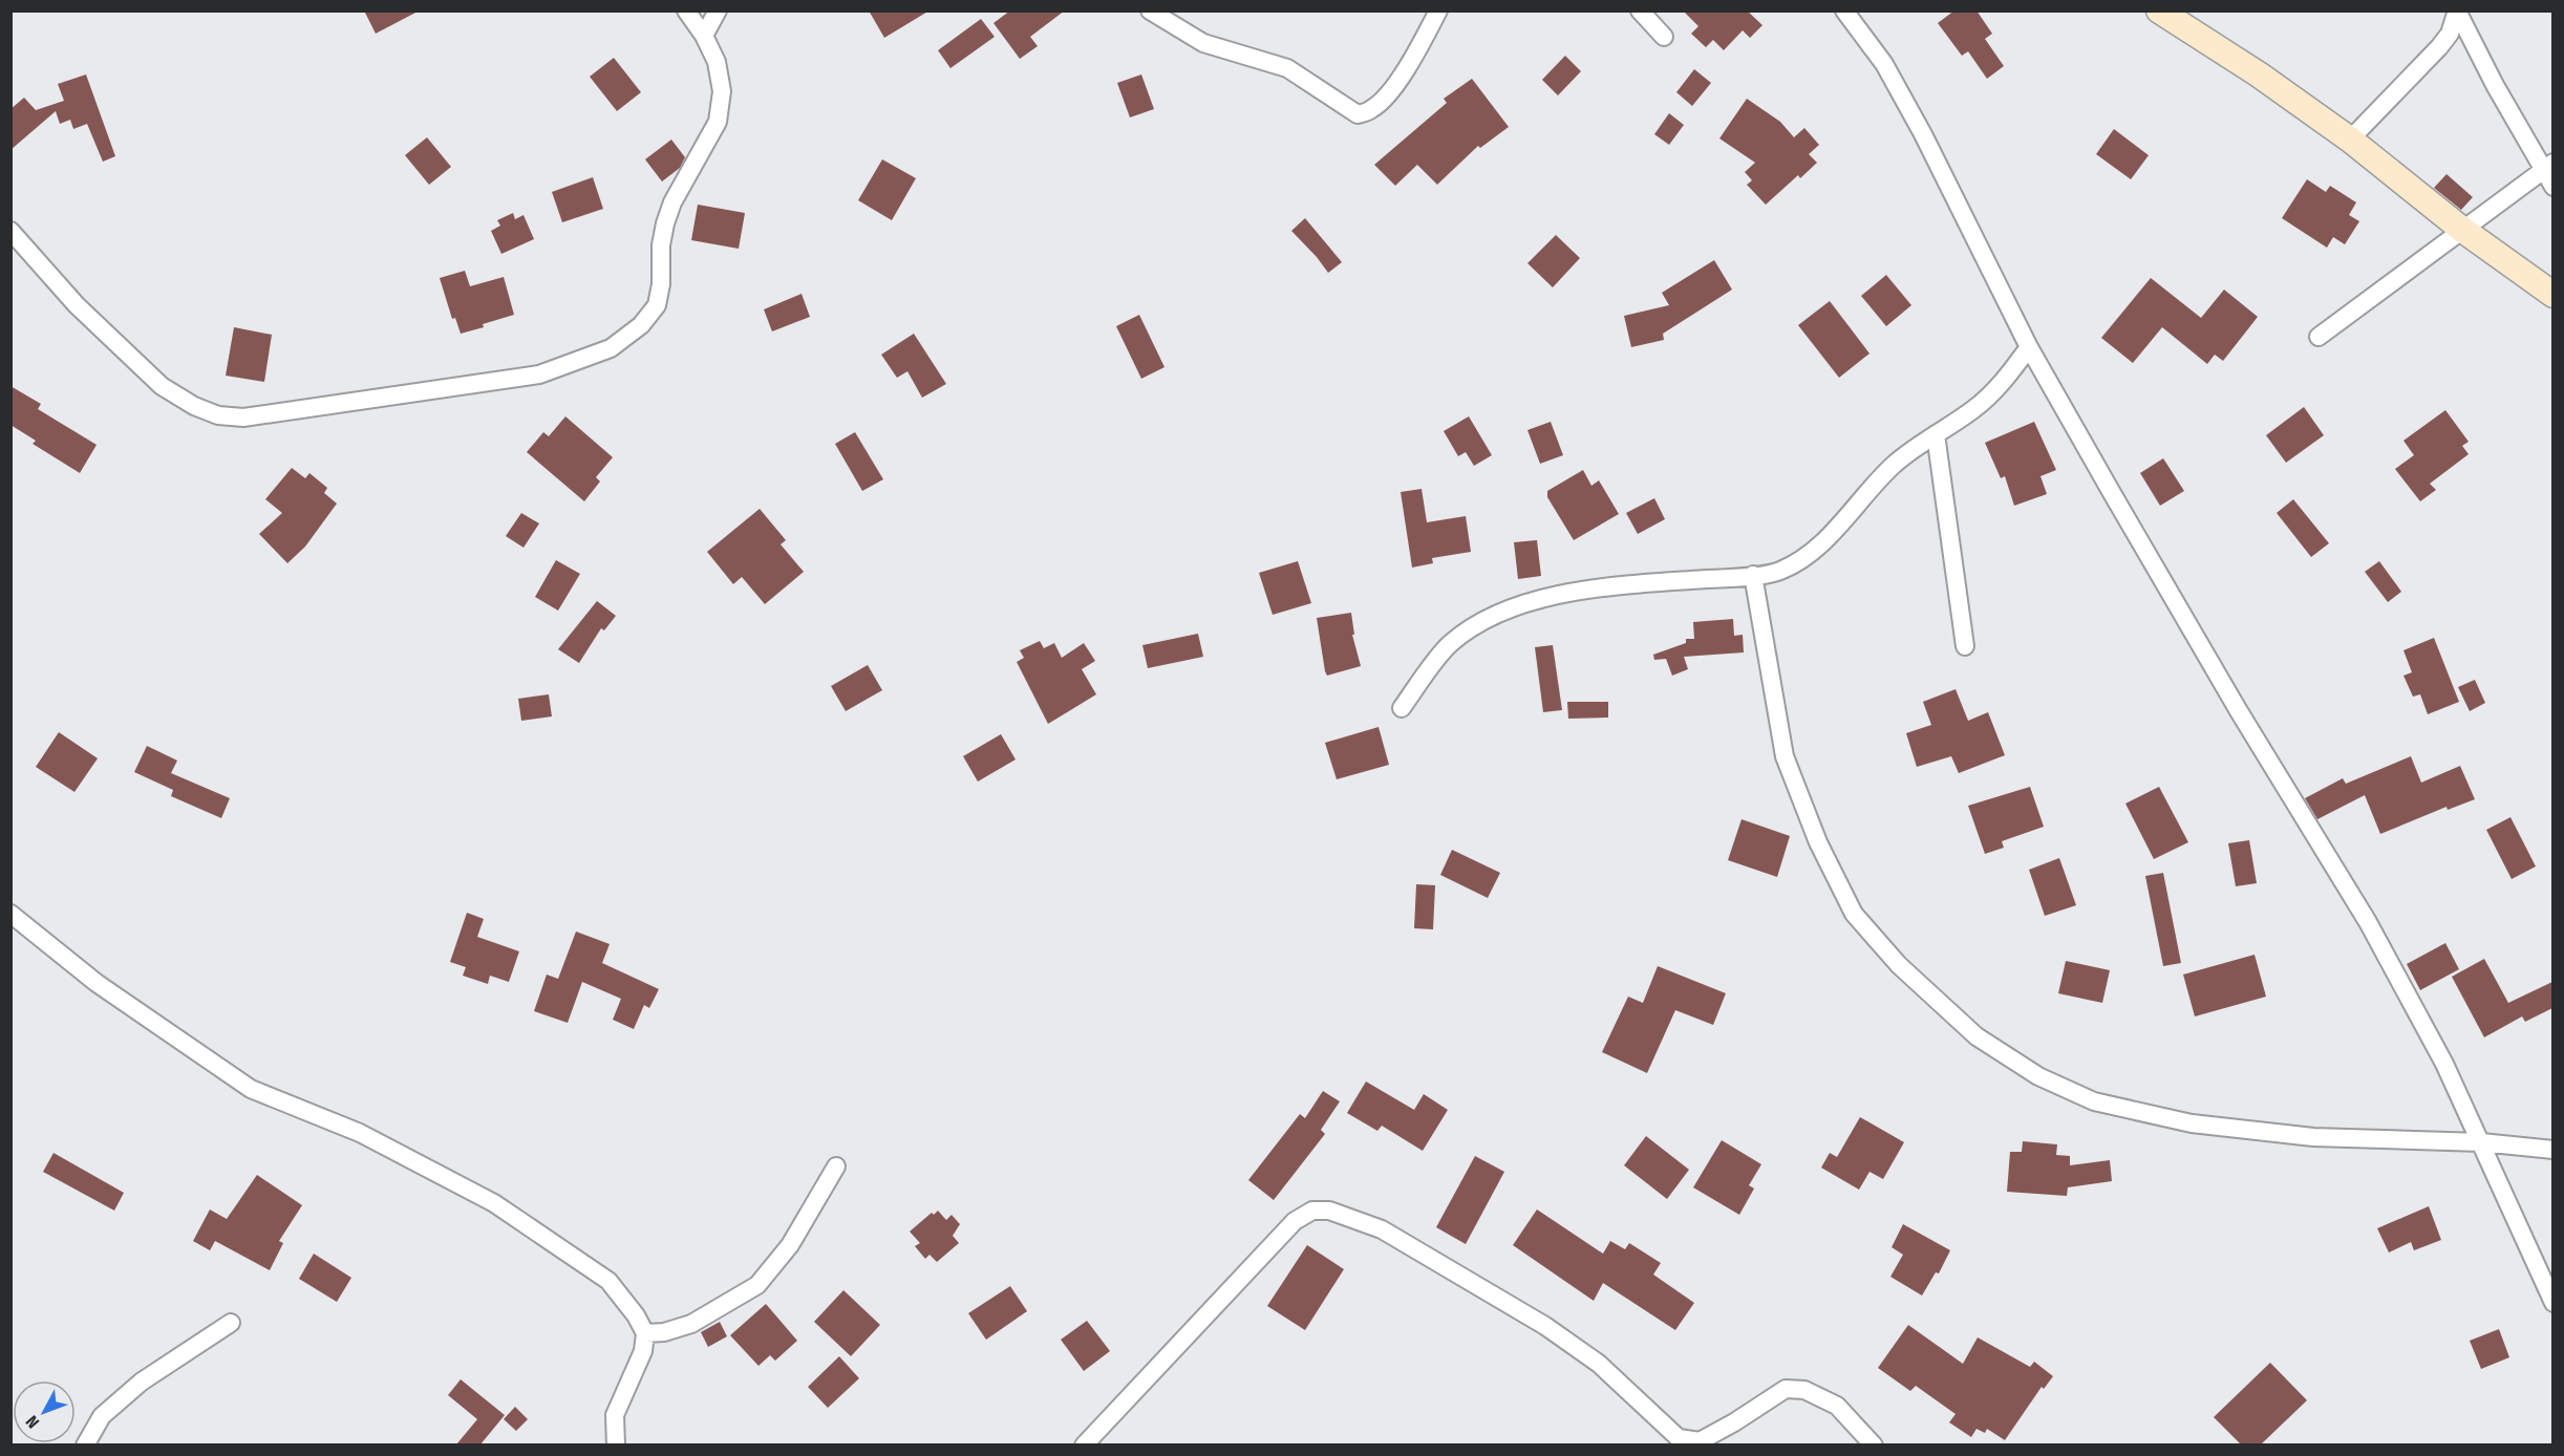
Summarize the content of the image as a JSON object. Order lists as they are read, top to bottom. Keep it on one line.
{"north":"bottom left"}
